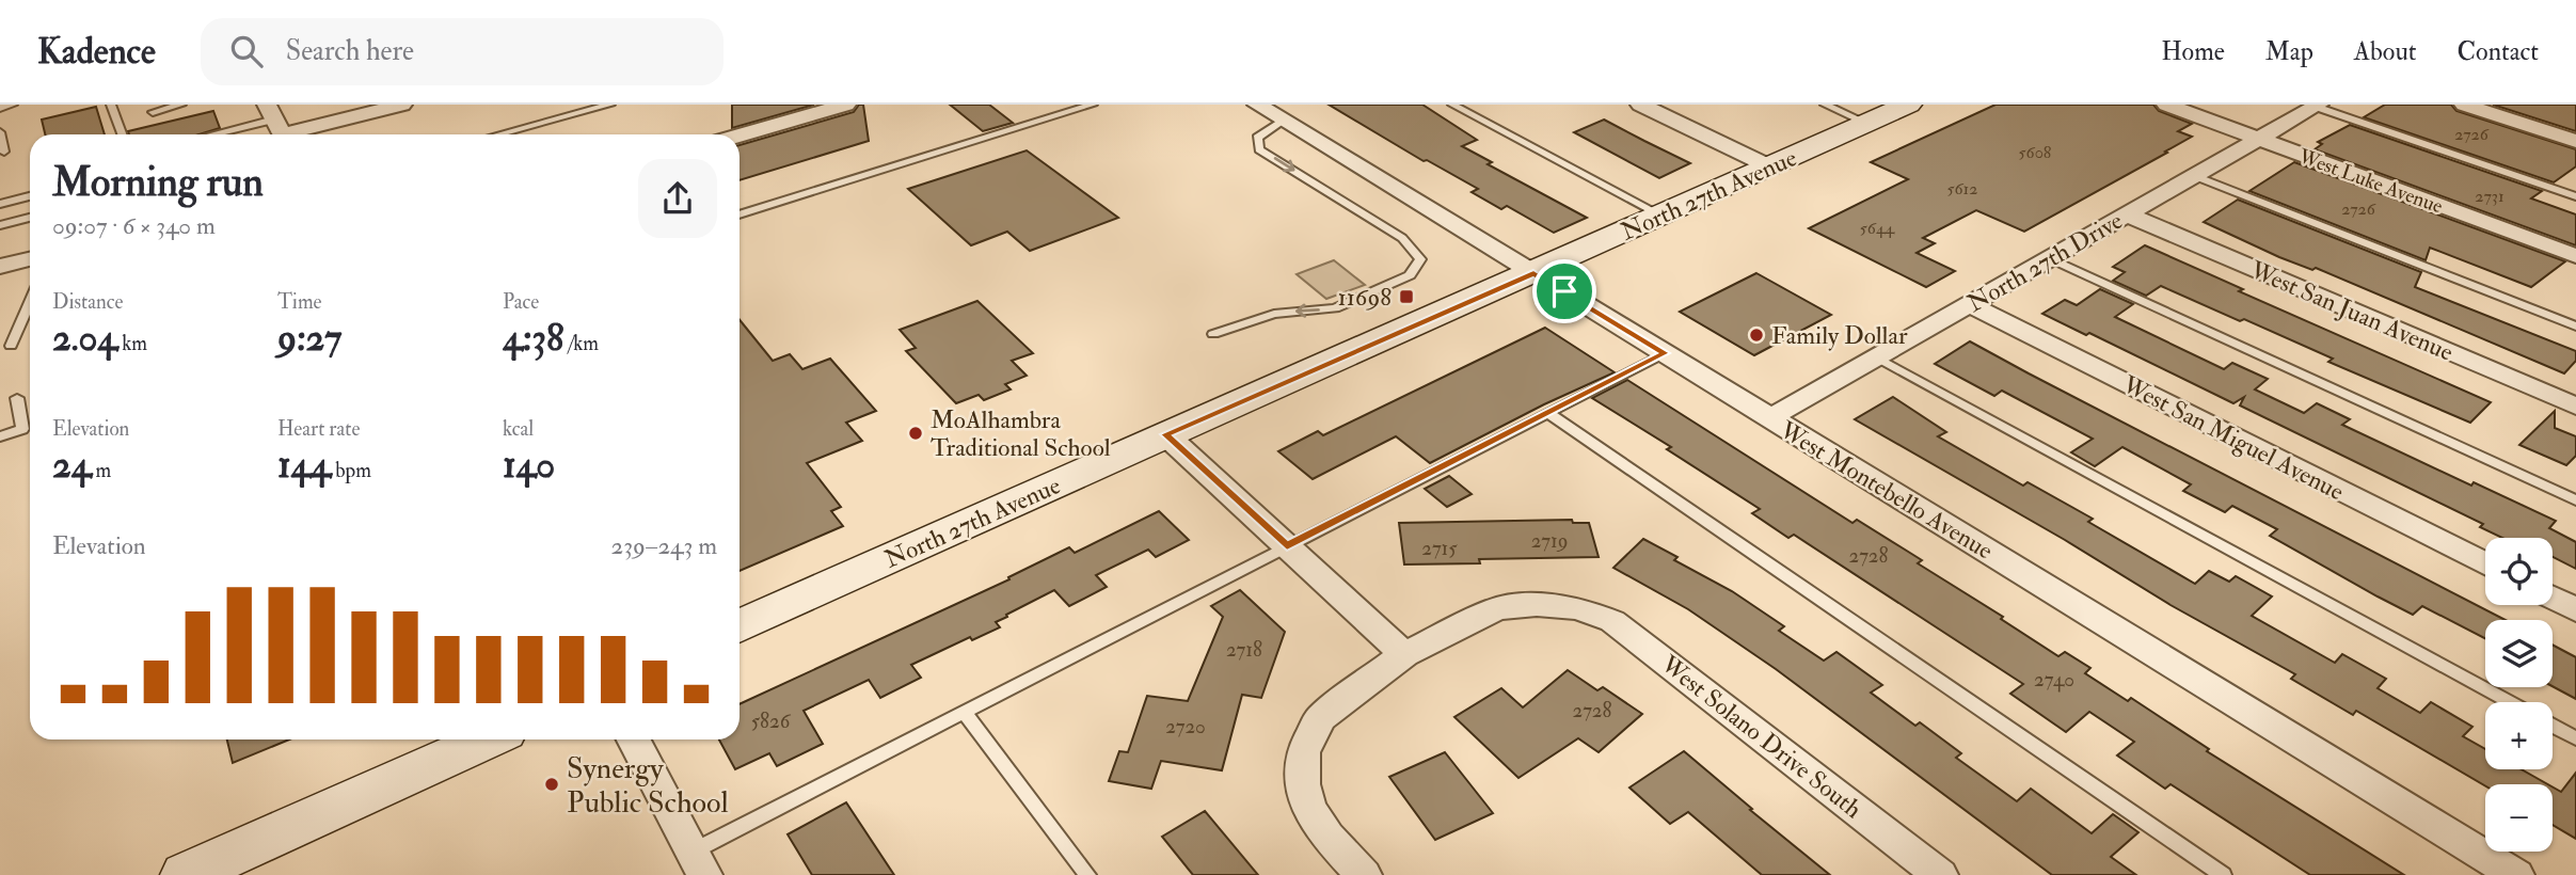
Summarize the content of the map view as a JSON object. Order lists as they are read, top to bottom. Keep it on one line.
{"streets":{"main road":["North 27th Avenue"],"street":["West Luke Avenue","North 27th Drive","West San Juan Avenue","West San Miguel Avenue","West Montebello Avenue","West Solano Drive South"]},"crossings":[["West Luke Avenue","North 27th Drive"],["North 27th Avenue","West Montebello Avenue"],["North 27th Drive","West San Juan Avenue"],["North 27th Drive","West San Miguel Avenue"],["North 27th Drive","West Montebello Avenue"]],"places":{"transit":["11698"],"other":["Family Dollar","MoAlhambra Traditional School","Synergy Public School"]},"house_numbers":["2726","5608","5612","2731","2726","5644","2719","2715","2728","2718","2740","2728","5826","2720"],"page":{"header":"Kadence","search":"Search here","nav":["Home","Map","About","Contact"],"heading":["Morning run","09:07 · 6 × 340 m"],"stats":[["Distance","2.04 km"],["Time","9:27"],["Pace","4:38 /km"],["Elevation","24 m"],["Heart rate","144 bpm"],["kcal","140"]],"chart":["Elevation","239–243 m"],"map_buttons":["+","−"]}}
